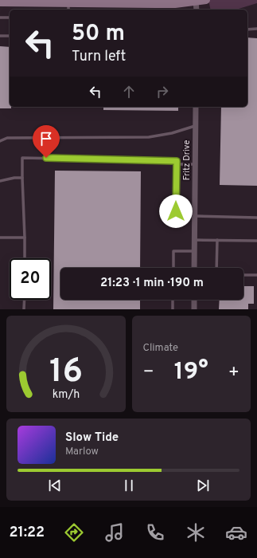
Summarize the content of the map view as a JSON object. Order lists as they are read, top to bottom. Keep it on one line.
{"streets":{"street":["Fritz Drive"]},"page":{"turn":["50 m","Turn left"],"limit":"20","trip":"21:23 · 1 min · 190 m","tile":"Climate","heat":["−","19°","+"],"song":["Slow Tide","Marlow"],"tabs":"21:22","gauge":["16","km/h"]}}
